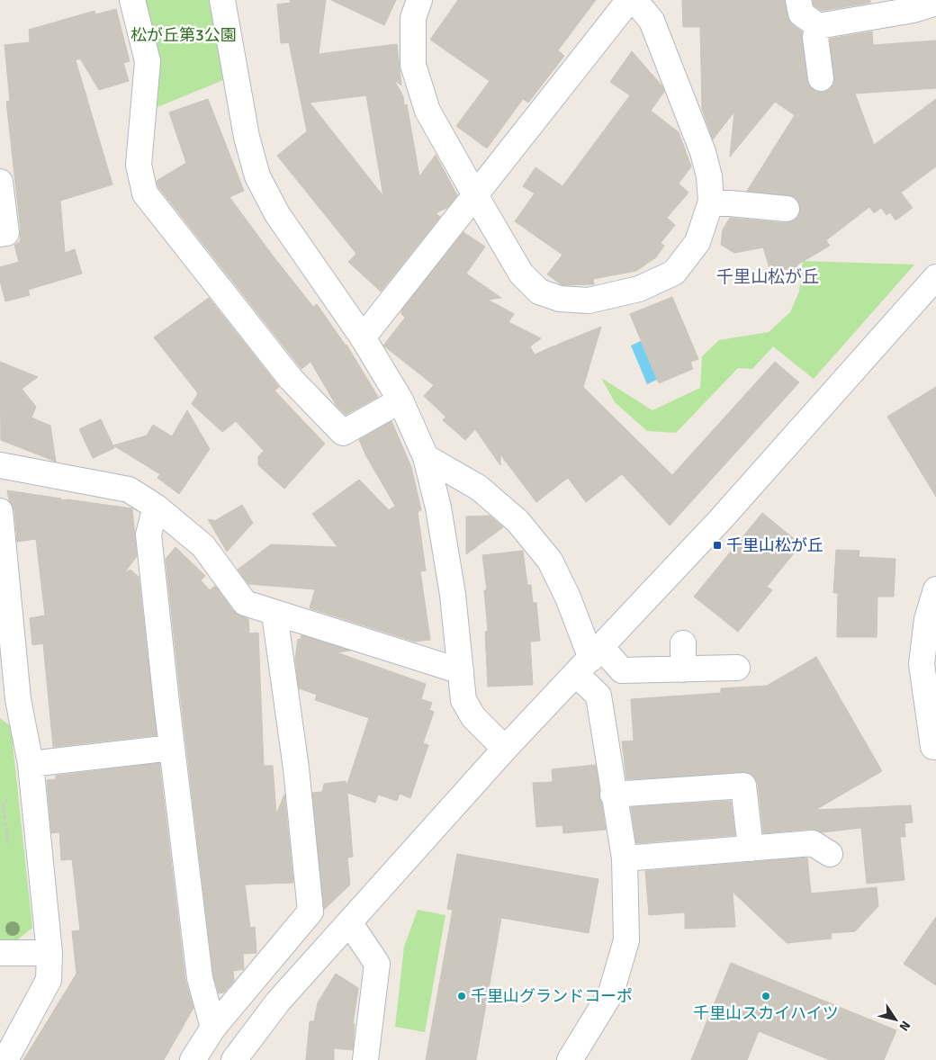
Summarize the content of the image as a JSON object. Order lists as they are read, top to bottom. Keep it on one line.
{"districts":["千里山松が丘"],"parks":["松が丘第3公園"],"places":{"transit":["千里山松が丘"],"other":["千里山グランドコーポ","千里山スカイハイツ"]},"north":"bottom right"}
